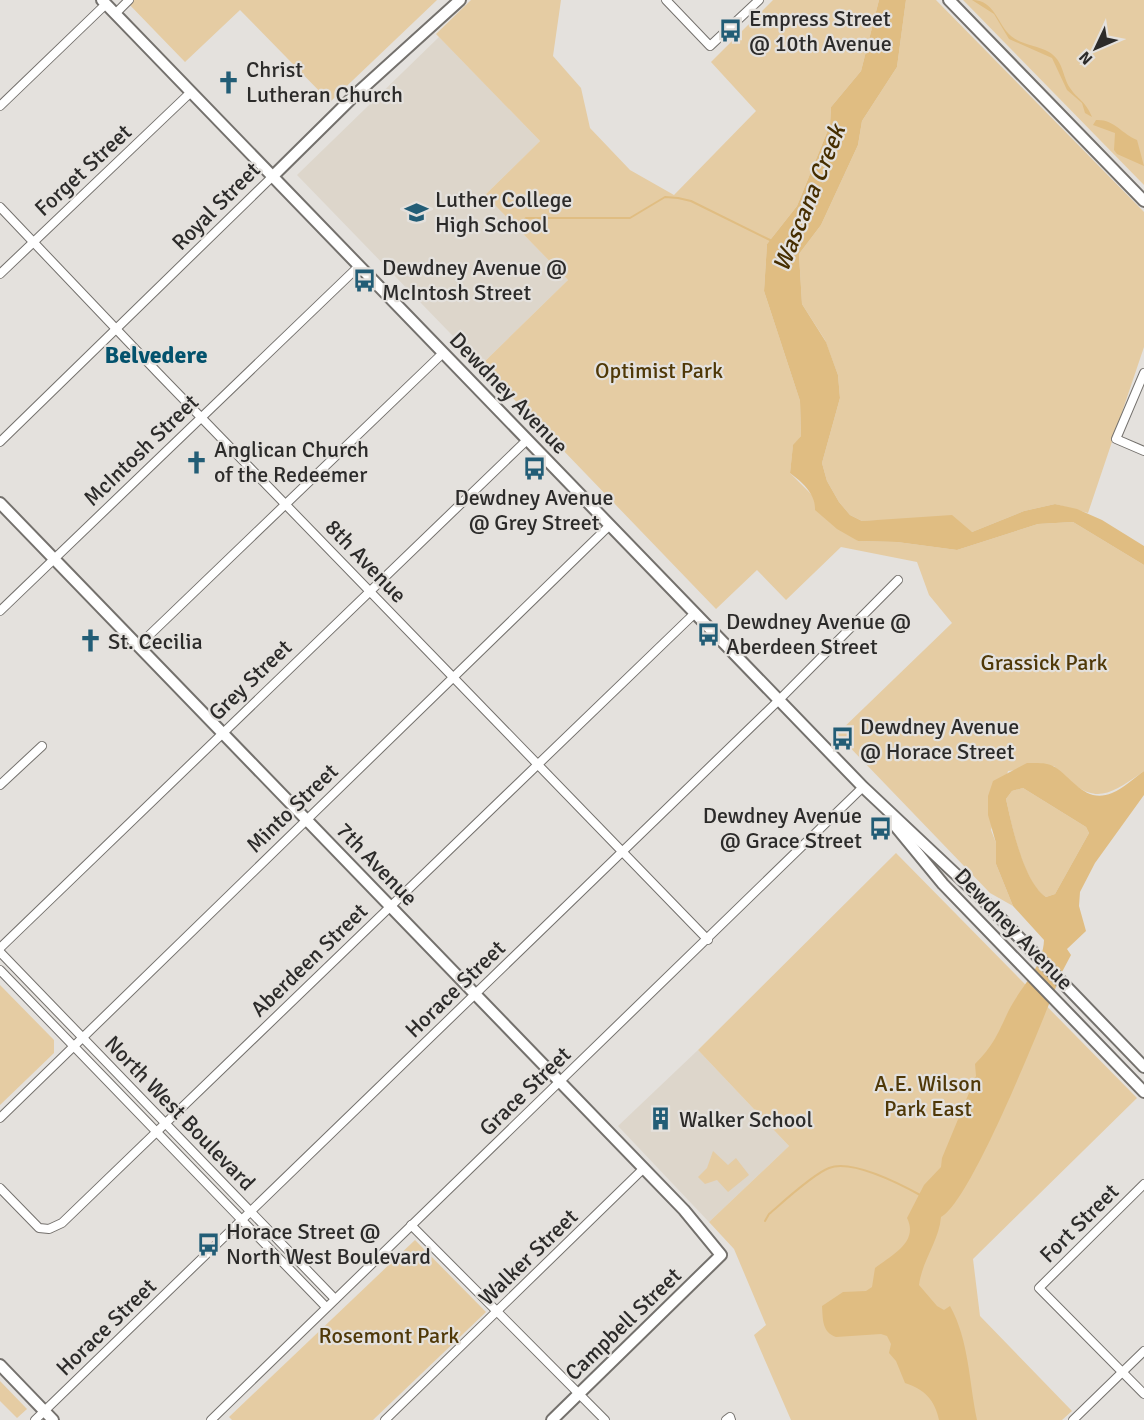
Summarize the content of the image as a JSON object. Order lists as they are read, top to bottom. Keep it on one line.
{"streets":{"main road":["Royal Street","Dewdney Avenue","7th Avenue","Campbell Street"],"street":["Forget Street","McIntosh Street","8th Avenue","Grey Street","Minto Street","Aberdeen Street","Horace Street","Grace Street","North West Boulevard","Fort Street","Walker Street"]},"crossings":[["Forget Street","Dewdney Avenue"],["Forget Street","8th Avenue"],["Royal Street","Dewdney Avenue"],["Royal Street","8th Avenue"],["Dewdney Avenue","McIntosh Street"],["Dewdney Avenue","Grey Street"],["Dewdney Avenue","Minto Street"],["Dewdney Avenue","Aberdeen Street"],["Dewdney Avenue","Horace Street"],["Dewdney Avenue","Grace Street"],["McIntosh Street","8th Avenue"],["McIntosh Street","7th Avenue"],["8th Avenue","Grey Street"],["8th Avenue","Minto Street"],["8th Avenue","Aberdeen Street"],["8th Avenue","Horace Street"],["8th Avenue","Grace Street"],["Grey Street","7th Avenue"],["Grey Street","North West Boulevard"],["Minto Street","7th Avenue"],["Minto Street","North West Boulevard"],["7th Avenue","Aberdeen Street"],["7th Avenue","Horace Street"],["7th Avenue","Grace Street"],["7th Avenue","Walker Street"],["7th Avenue","Campbell Street"],["Aberdeen Street","North West Boulevard"],["Horace Street","North West Boulevard"],["Grace Street","North West Boulevard"]],"districts":["Belvedere"],"water":["Wascana Creek"],"parks":["Optimist Park","Grassick Park","A.E. Wilson Park East","Rosemont Park"],"places":{"bus stop":["Empress Street @ 10th Avenue","Dewdney Avenue @ McIntosh Street","Dewdney Avenue @ Grey Street","Dewdney Avenue @ Aberdeen Street","Dewdney Avenue @ Horace Street","Dewdney Avenue @ Grace Street","Horace Street @ North West Boulevard"],"church":["Christ Lutheran Church","Anglican Church of the Redeemer","St. Cecilia"],"school or university":["Luther College High School"],"building":["Walker School"]},"north":"bottom left"}
